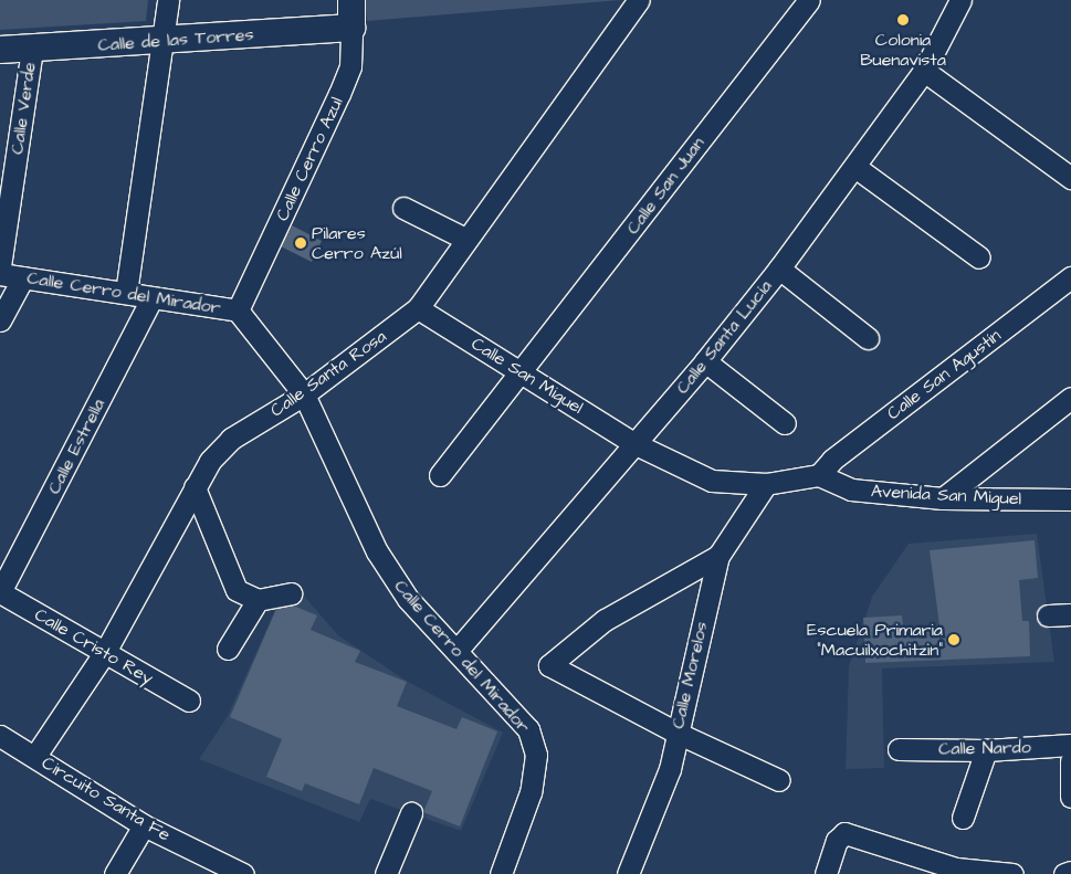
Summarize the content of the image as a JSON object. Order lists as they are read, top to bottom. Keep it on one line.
{"streets":{"street":["Calle de las Torres","Calle Verde","Calle Cerro Azul","Calle San Juan","Calle Cerro del Mirador","Calle Santa Lucía","Calle Santa Rosa","Calle San Agustín","Calle San Miguel","Calle Estrella","Avenida San Miguel","Calle Cristo Rey","Calle Morelos","Calle Nardo","Circuito Santa Fe"]},"crossings":[["Calle de las Torres","Calle Verde"],["Calle de las Torres","Calle Cerro Azul"],["Calle Cerro Azul","Calle Cerro del Mirador"],["Calle San Juan","Calle San Miguel"],["Calle Cerro del Mirador","Calle Santa Lucía"],["Calle Cerro del Mirador","Calle Santa Rosa"],["Calle Cerro del Mirador","Calle Estrella"],["Calle Santa Lucía","Calle San Miguel"],["Calle Santa Rosa","Calle San Miguel"],["Calle Santa Rosa","Calle Cristo Rey"],["Calle Santa Rosa","Circuito Santa Fe"],["Calle San Agustín","Avenida San Miguel"],["Calle Estrella","Calle Cristo Rey"]],"places":["Colonia Buenavista","Pilares Cerro Azúl","Escuela Primaria \"Macuilxochitzin\""]}
